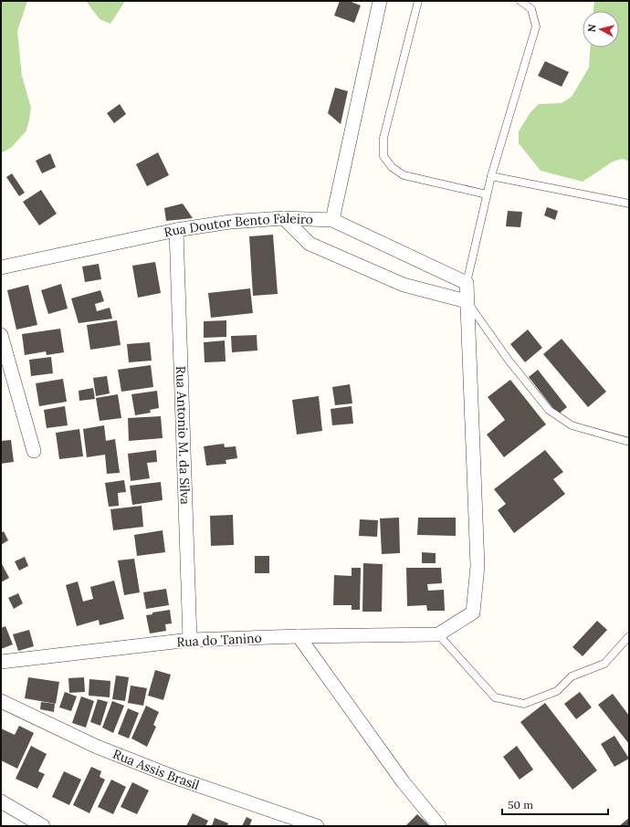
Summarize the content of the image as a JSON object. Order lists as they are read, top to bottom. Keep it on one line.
{"streets":{"street":["Rua Doutor Bento Faleiro","Rua Antonio M. da Silva","Rua do Tanino","Rua Assis Brasil"]},"crossings":[["Rua Doutor Bento Faleiro","Rua Antonio M. da Silva"],["Rua Antonio M. da Silva","Rua do Tanino"]],"scale_bar":"50 m","north":"left"}
